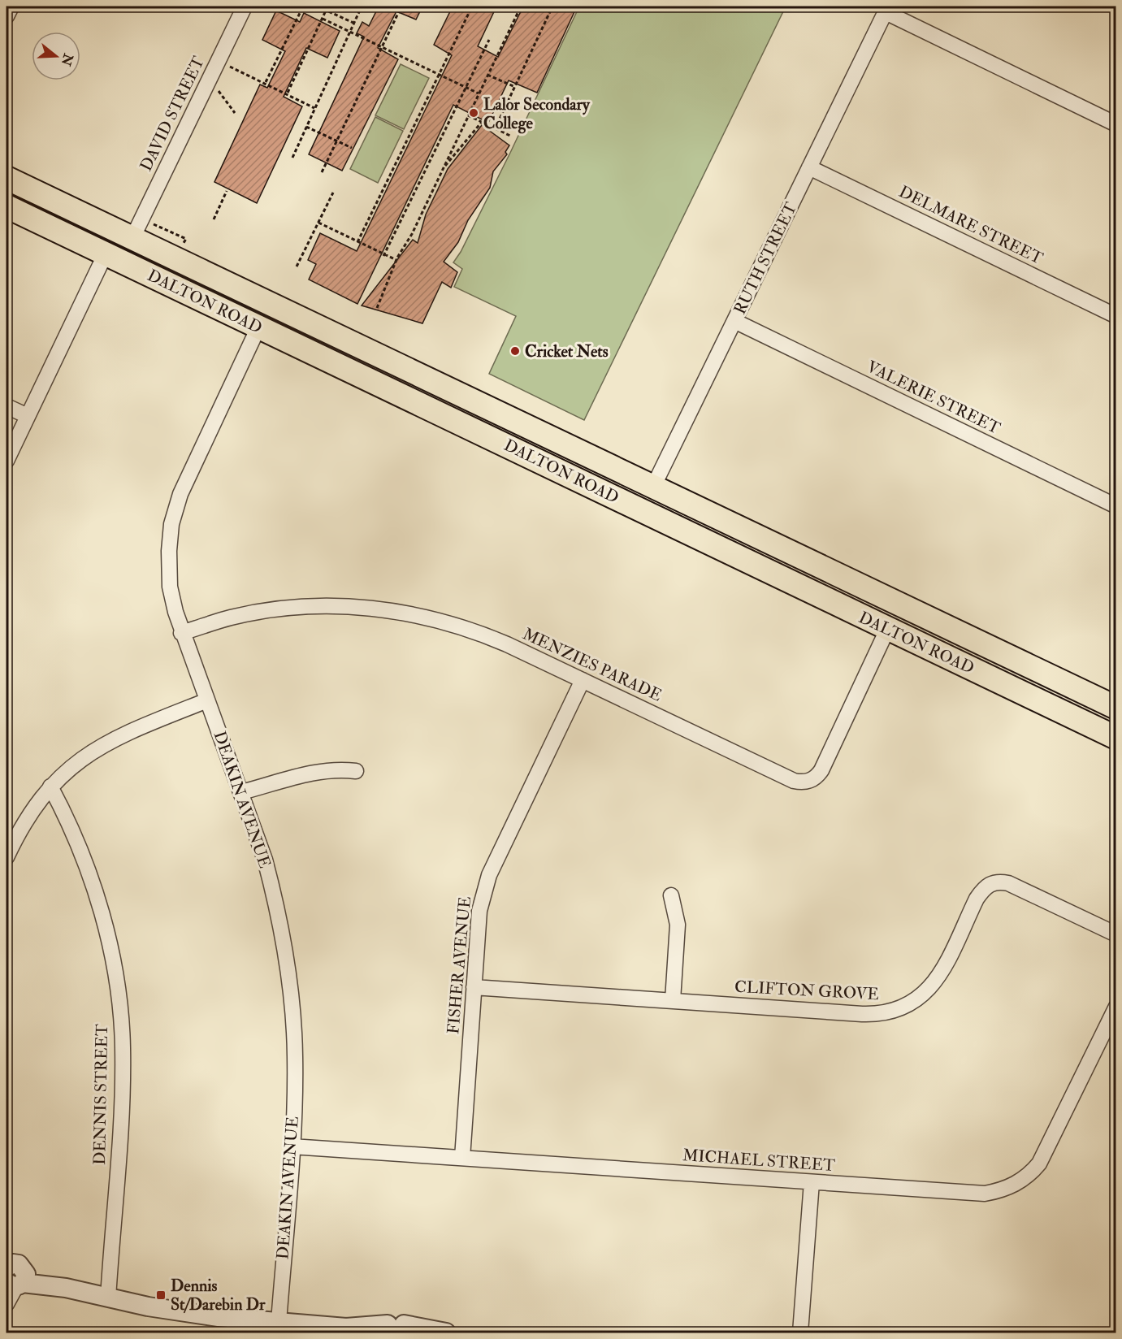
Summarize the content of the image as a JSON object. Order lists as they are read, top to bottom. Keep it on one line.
{"streets":{"main road":["RUTH STREET","DALTON ROAD","DEAKIN AVENUE"],"street":["DAVID STREET","DELMARE STREET","VALERIE STREET","MENZIES PARADE","FISHER AVENUE","CLIFTON GROVE","DENNIS STREET","MICHAEL STREET"]},"crossings":[["DAVID STREET","DALTON ROAD"],["DELMARE STREET","RUTH STREET"],["RUTH STREET","DALTON ROAD"],["RUTH STREET","VALERIE STREET"],["DALTON ROAD","MENZIES PARADE"],["DALTON ROAD","DEAKIN AVENUE"],["MENZIES PARADE","DEAKIN AVENUE"],["MENZIES PARADE","FISHER AVENUE"],["DEAKIN AVENUE","MICHAEL STREET"],["FISHER AVENUE","CLIFTON GROVE"],["FISHER AVENUE","MICHAEL STREET"]],"places":{"other":["Lalor Secondary College","Cricket Nets"],"transit":["Dennis St/Darebin Dr"]},"north":"right"}
